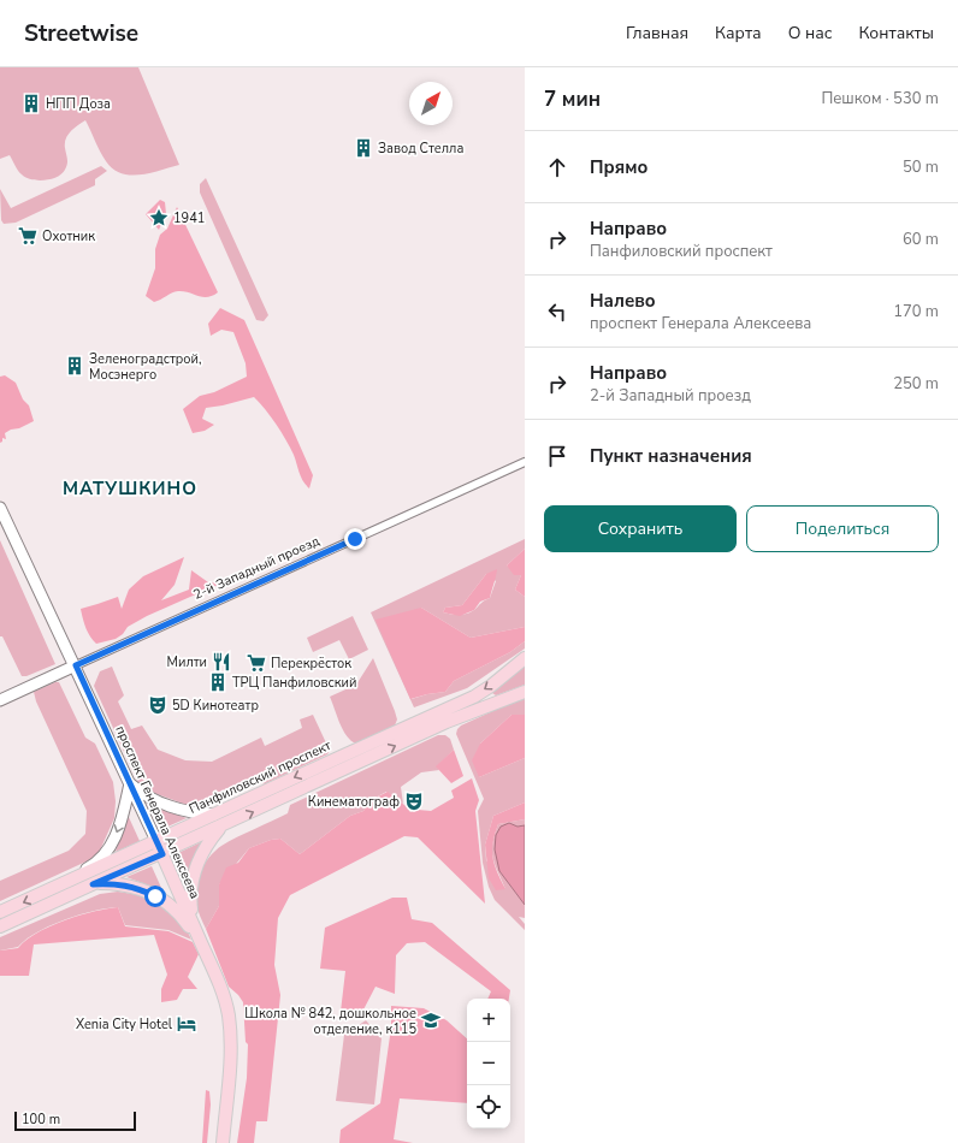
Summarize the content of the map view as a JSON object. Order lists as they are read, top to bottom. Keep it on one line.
{"streets":{"main road":["2-й Западный проезд","Панфиловский проспект","проспект Генерала Алексеева"]},"crossings":[["2-й Западный проезд","проспект Генерала Алексеева"],["Панфиловский проспект","проспект Генерала Алексеева"]],"districts":["МАТУШКИНО"],"places":{"building":["НПП Доза","Завод Стелла","Зеленоградстрой, Мосэнерго","ТРЦ Панфиловский"],"place":["1941"],"supermarket":["Охотник","Перекрёсток"],"restaurant":["Милти"],"theatre":["5D Кинотеатр","Кинематограф"],"school or university":["Школа № 842, дошкольное отделение, к115"],"hotel":["Xenia City Hotel"]},"scale_bar":"100 m","north":"top right","page":{"header":"Streetwise","nav":["Главная","Карта","О нас","Контакты"],"heading":["7 мин","Пешком · 530 m"],"list":[["Прямо","50 m"],["Направо","Панфиловский проспект","60 m"],["Налево","проспект Генерала Алексеева","170 m"],["Направо","2-й Западный проезд","250 m"],"Пункт назначения"],"buttons":["Сохранить","Поделиться"],"map_buttons":["+","−"],"scale":"100 m"}}
